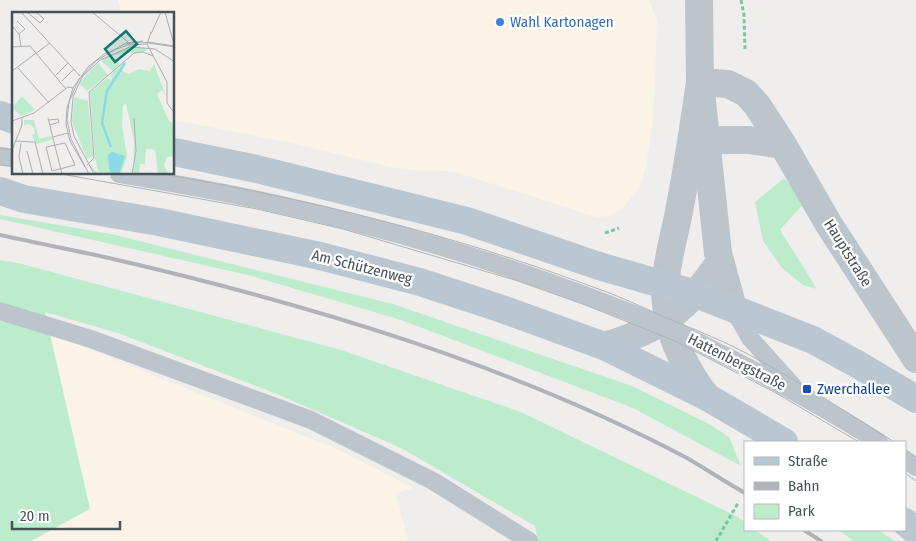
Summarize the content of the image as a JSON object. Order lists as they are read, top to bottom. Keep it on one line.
{"streets":{"main road":["Am Schützenweg"],"street":["Hauptstraße"],"lane":["Hattenbergstraße"]},"places":{"other":["Wahl Kartonagen"],"transit":["Zwerchallee"]},"legend":["Straße","Bahn","Park"],"scale_bar":"20 m"}
